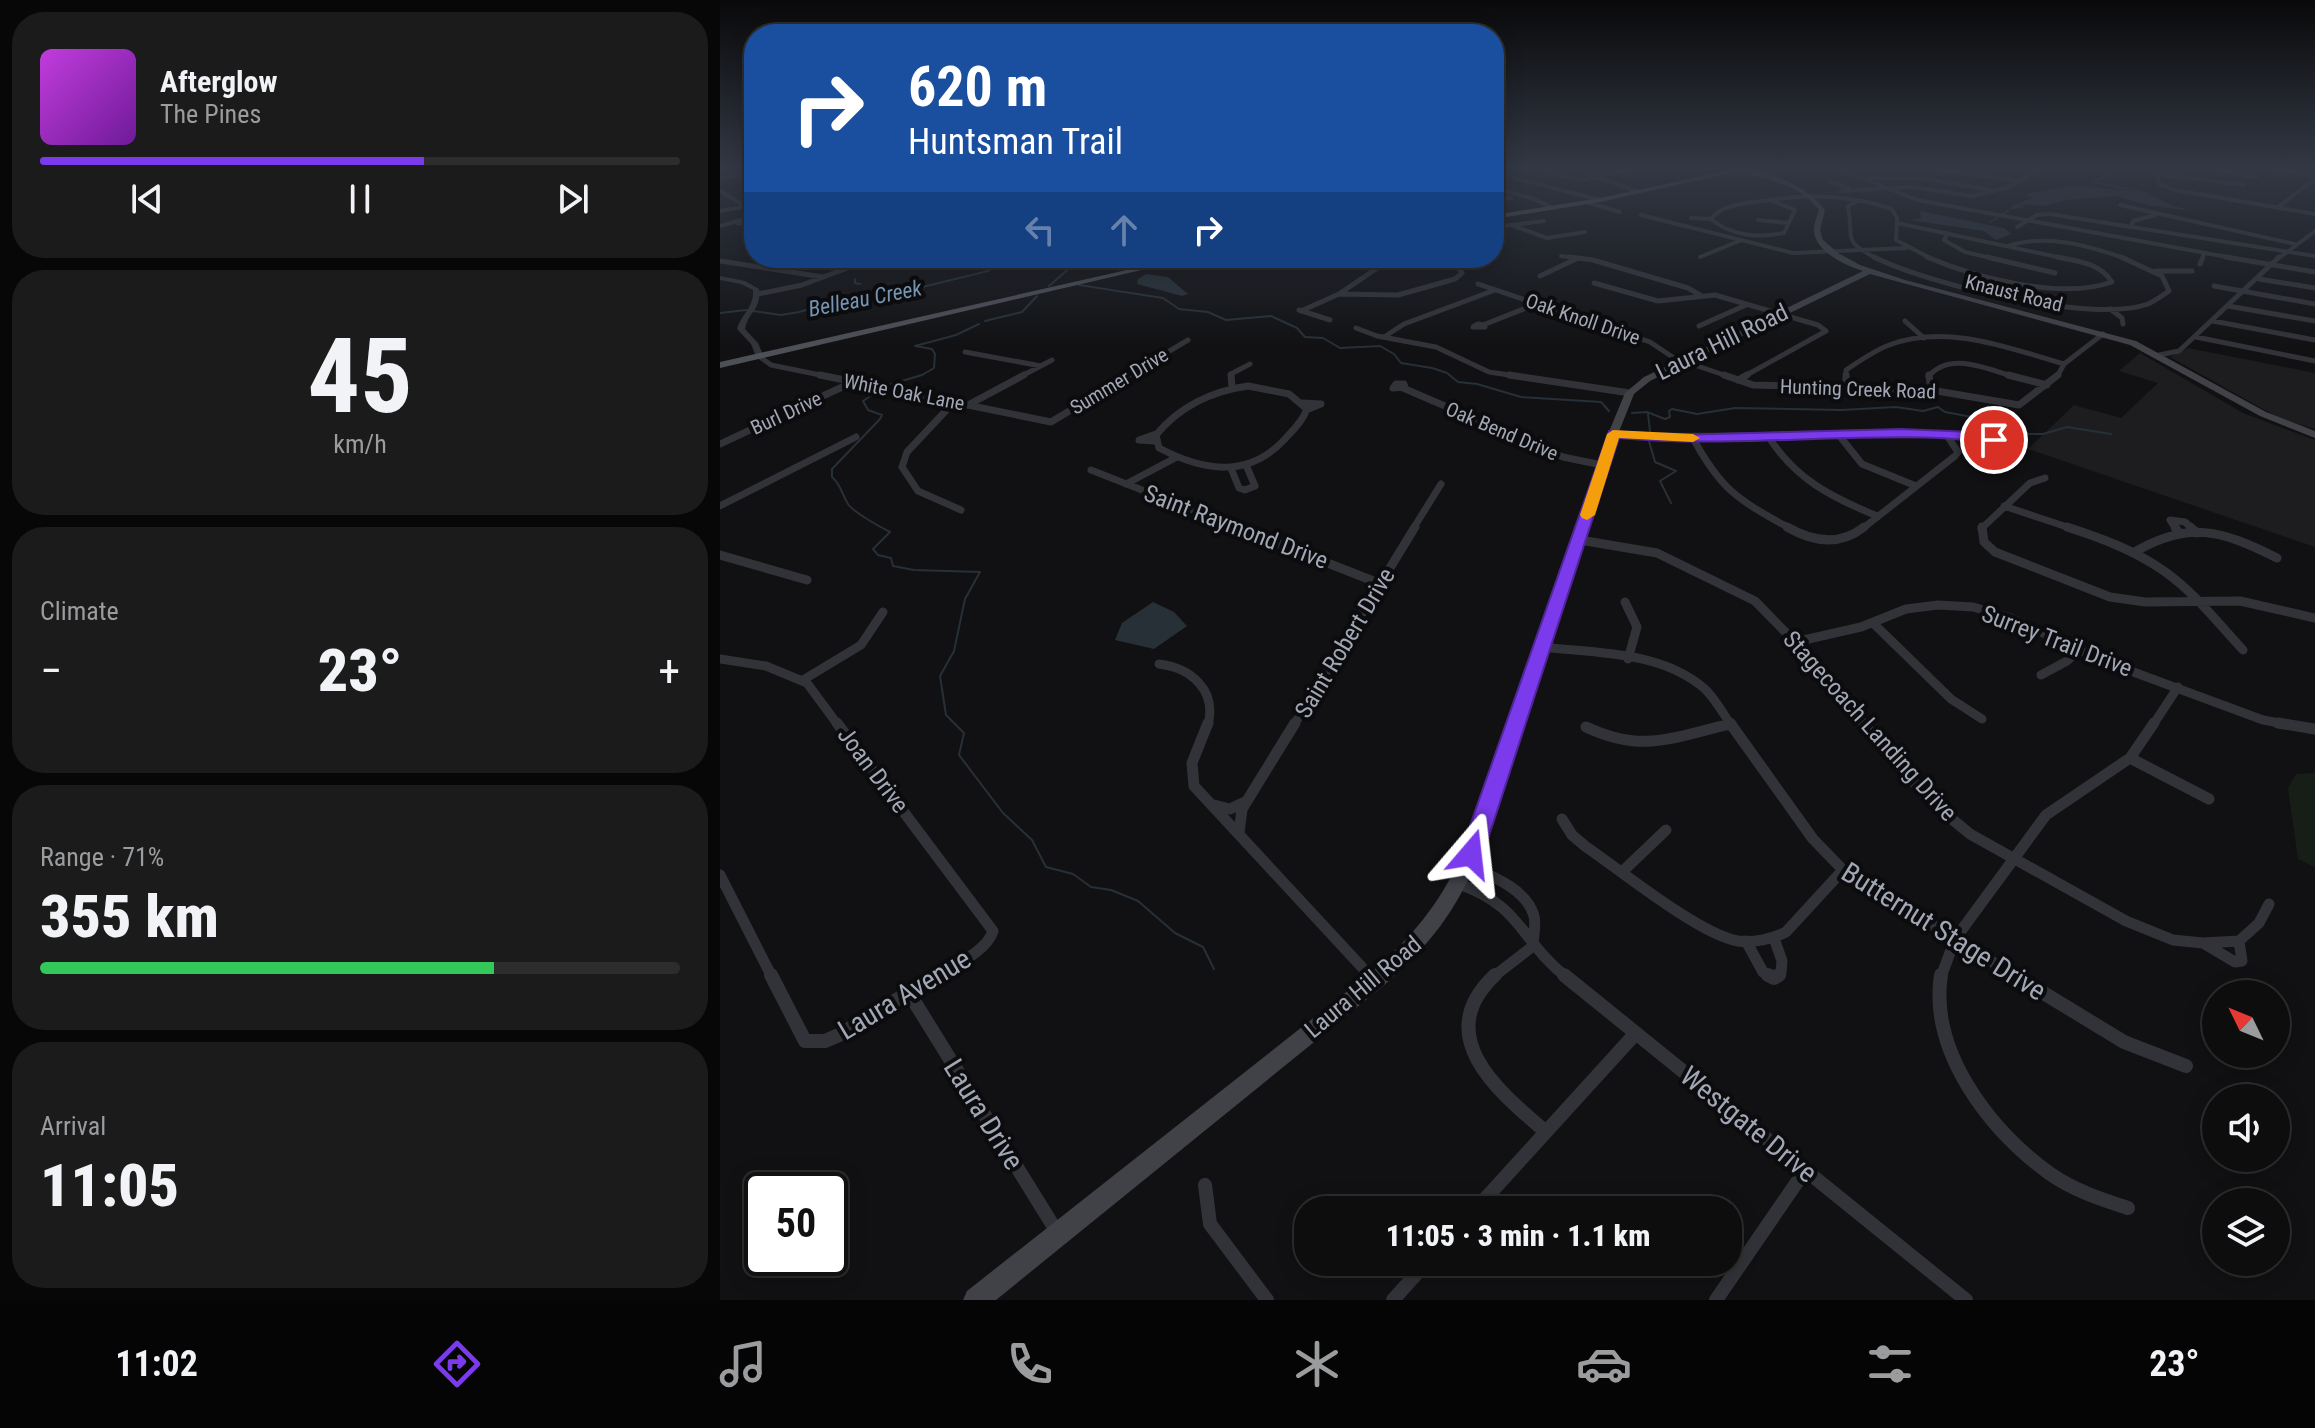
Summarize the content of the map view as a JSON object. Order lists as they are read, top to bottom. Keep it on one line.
{"streets":{"main road":["Knaust Road","Laura Hill Road"],"street":["Oak Knoll Drive","Summer Drive","Hunting Creek Road","White Oak Lane","Burl Drive","Oak Bend Drive","Saint Raymond Drive","Surrey Trail Drive","Saint Robert Drive","Stagecoach Landing Drive","Joan Drive","Butternut Stage Drive","Laura Avenue","Laura Drive","Westgate Drive"]},"crossings":[["Knaust Road","Laura Hill Road"],["Knaust Road","Hunting Creek Road"],["Oak Knoll Drive","Laura Hill Road"],["Oak Knoll Drive","Hunting Creek Road"],["Laura Hill Road","Hunting Creek Road"],["Laura Hill Road","Oak Bend Drive"],["Laura Hill Road","Stagecoach Landing Drive"],["Laura Hill Road","Butternut Stage Drive"],["Laura Hill Road","Laura Drive"],["Laura Hill Road","Westgate Drive"],["Summer Drive","White Oak Lane"],["White Oak Lane","Burl Drive"],["Saint Raymond Drive","Saint Robert Drive"],["Surrey Trail Drive","Stagecoach Landing Drive"],["Joan Drive","Laura Avenue"],["Laura Avenue","Laura Drive"]],"water":["Belleau Creek"],"north":"top left","page":{"turn":["620 m","Huntsman Trail"],"song":["Afterglow","The Pines"],"tile":[["45","km/h"],"Climate",["Range · 71%","355 km"],["Arrival","11:05"]],"heat":["−","23°","+"],"limit":"50","trip":"11:05 · 3 min · 1.1 km","tabs":["11:02","23°"]}}
